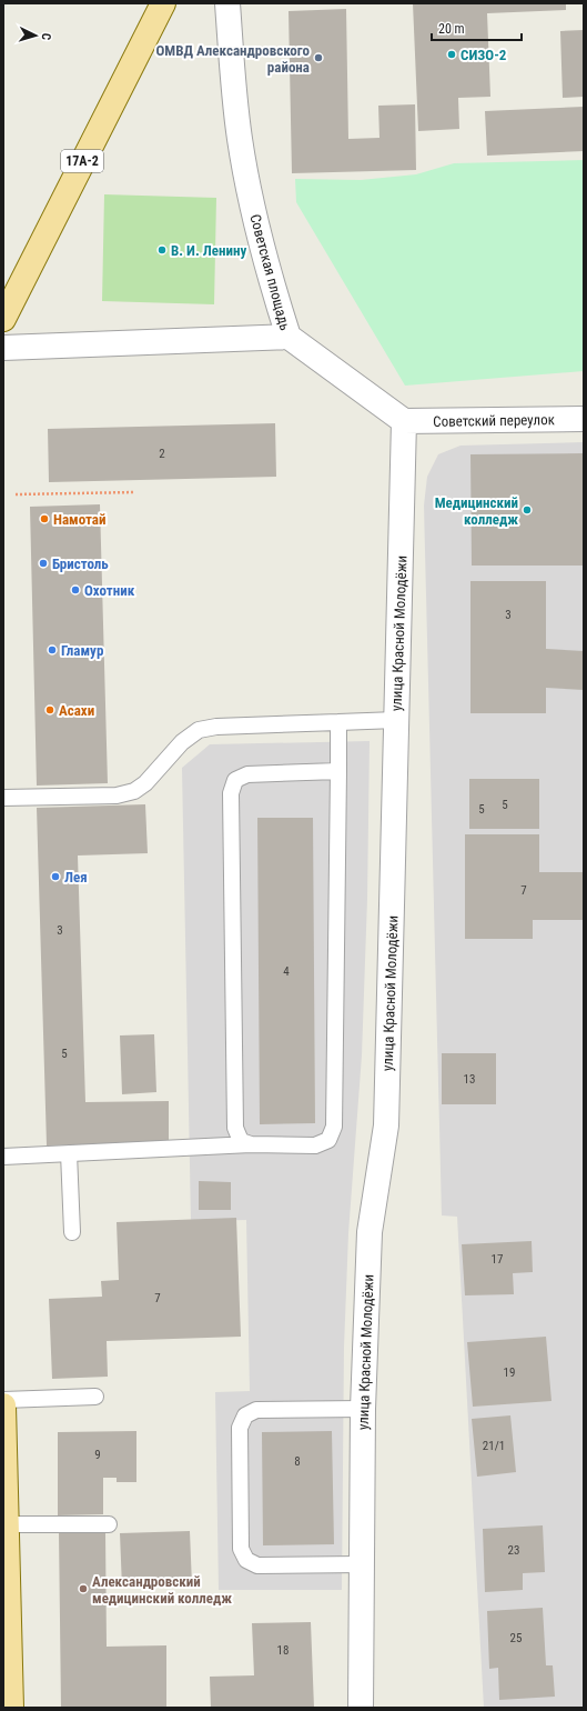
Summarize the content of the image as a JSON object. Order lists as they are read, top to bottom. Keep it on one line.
{"streets":{"main road":["17А-2"],"street":["Советская площадь","Советский переулок","улица Красной Молодёжи"]},"crossings":[["Советский переулок","улица Красной Молодёжи"]],"places":["СИЗО-2","ОМВД Александровского района","В. И. Ленину","Медицинский колледж","Намотай","Бристоль","Охотник","Гламур","Асахи","Лея","Александровский медицинский колледж"],"house_numbers":["2","3","5","5","7","3","4","5","13","17","7","19","21/1","9","8","23","25","18"],"scale_bar":"20 m","north":"right"}
